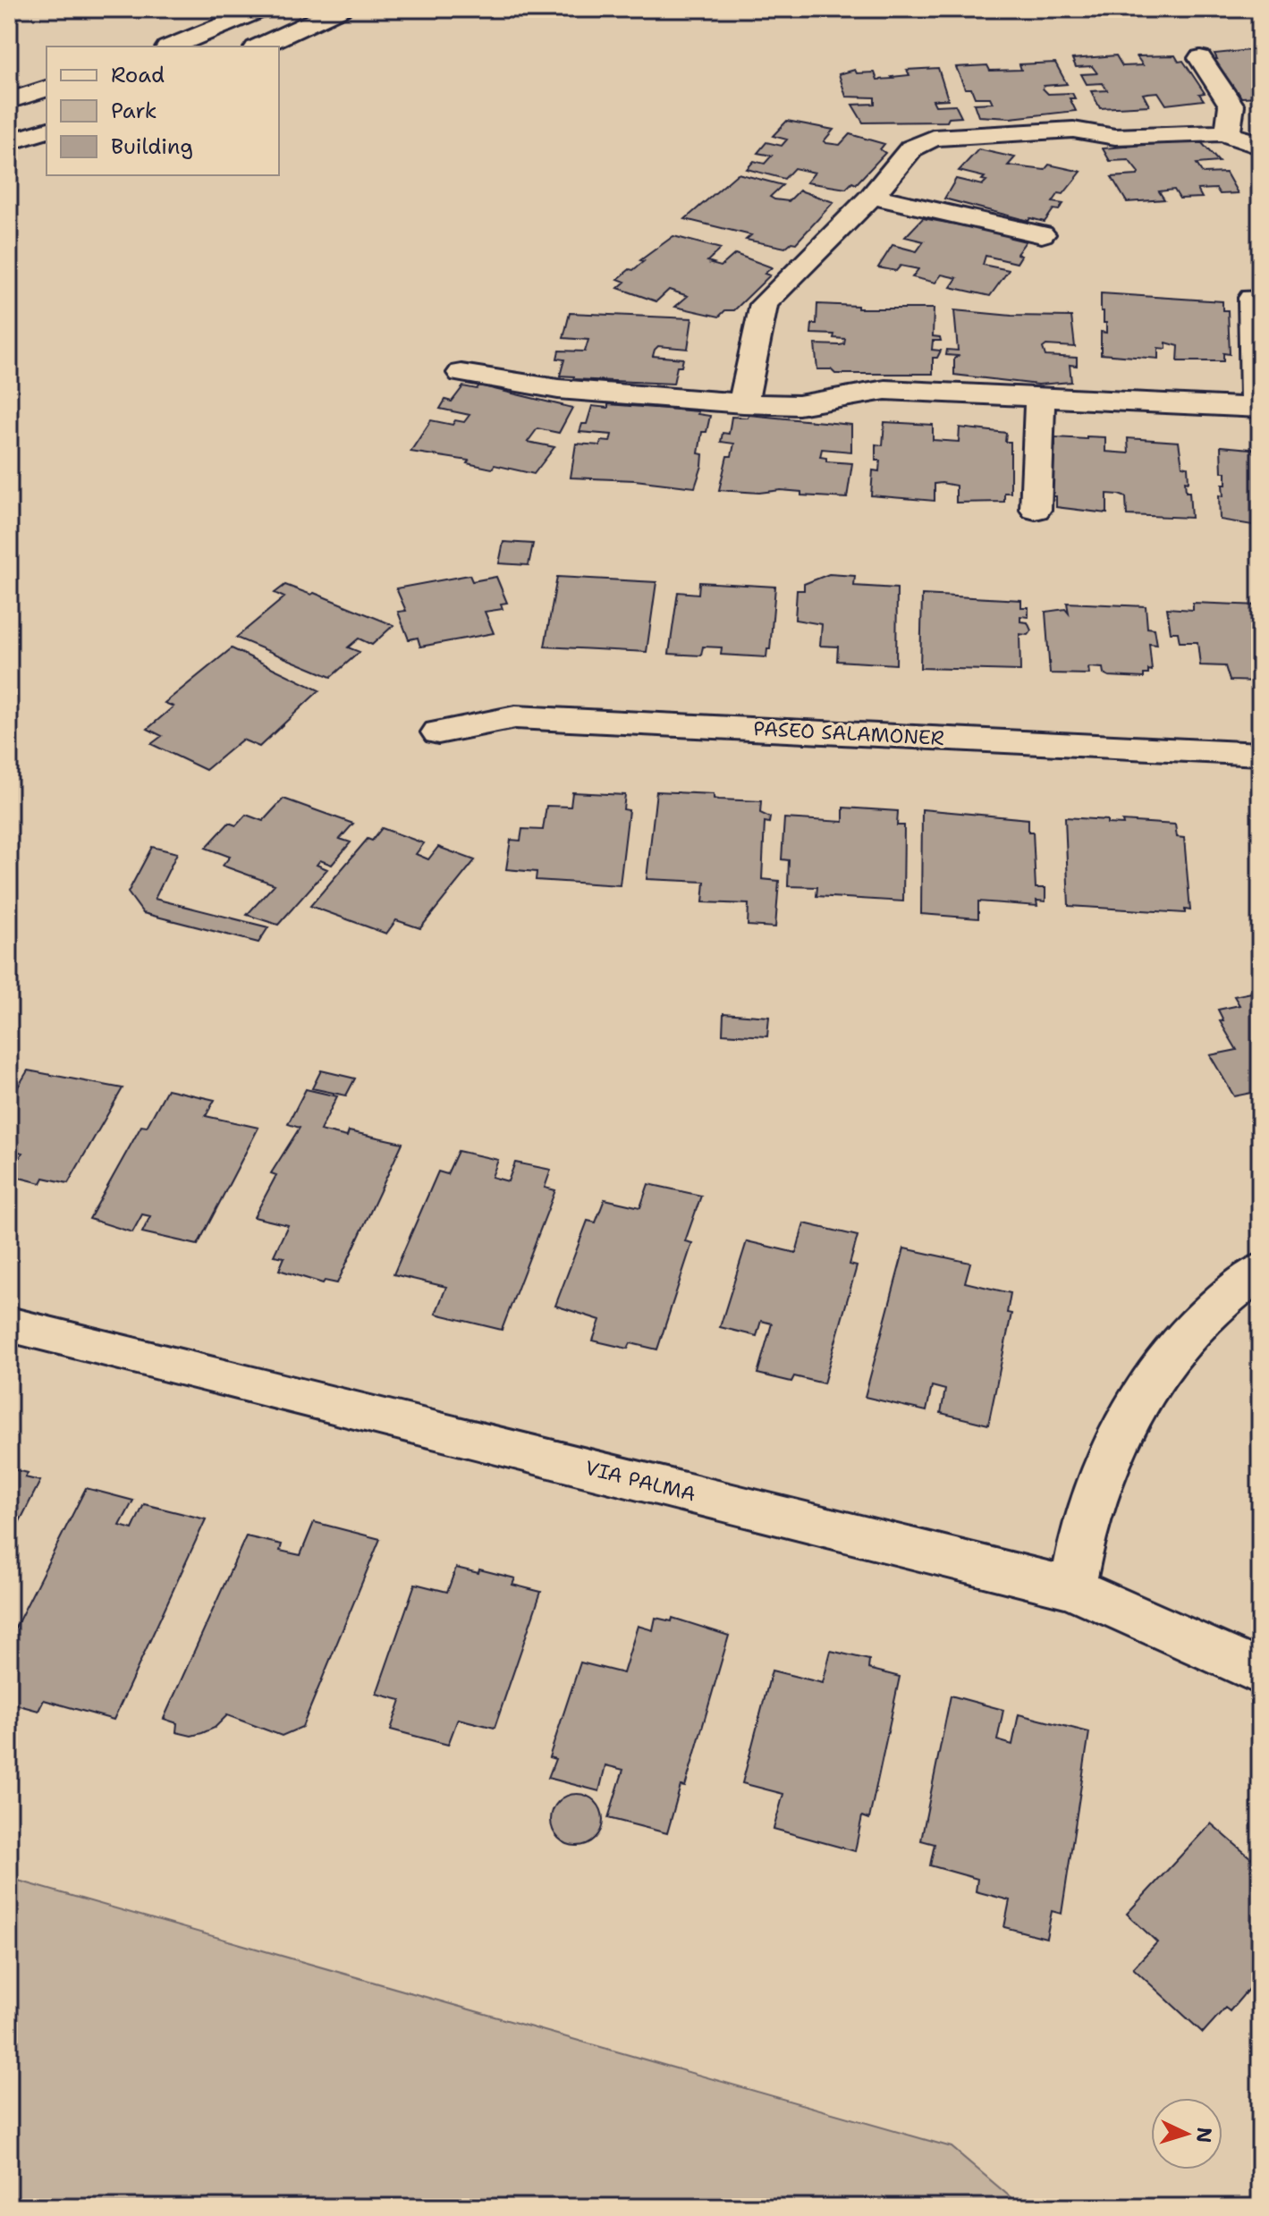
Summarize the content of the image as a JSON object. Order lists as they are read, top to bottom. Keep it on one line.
{"streets":{"main road":["PASEO SALAMONER","VIA PALMA"]},"legend":["Road","Park","Building"],"north":"right"}
